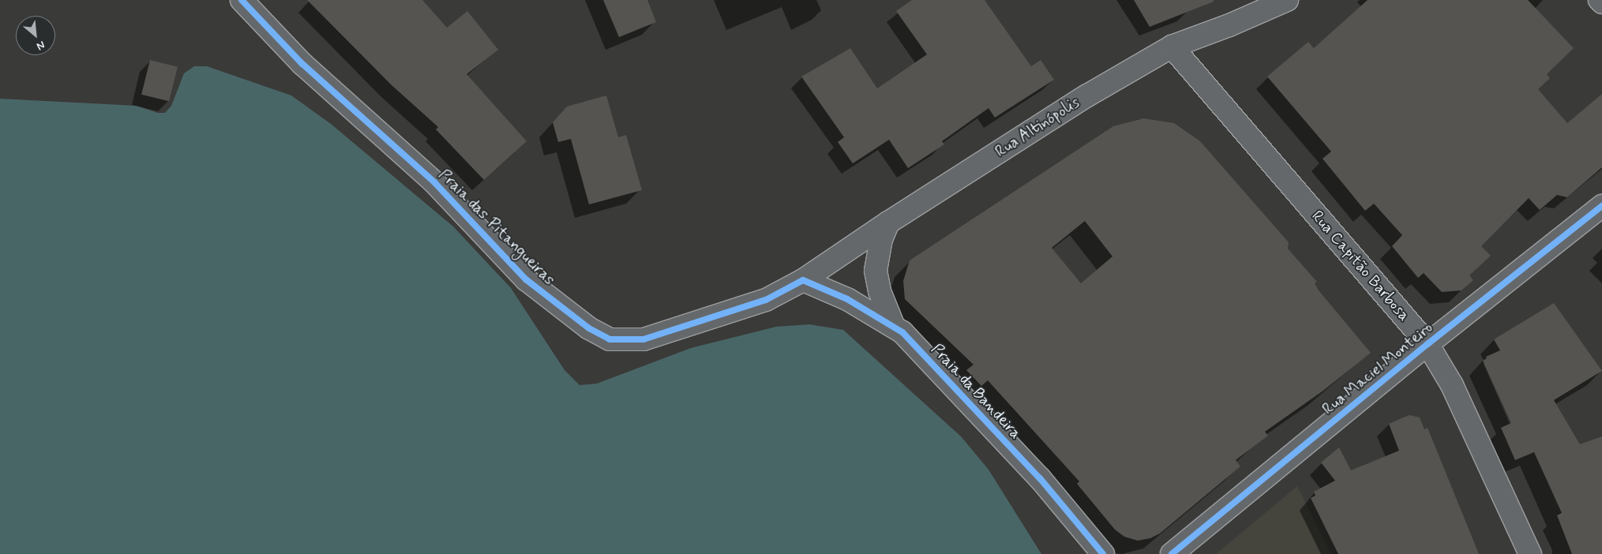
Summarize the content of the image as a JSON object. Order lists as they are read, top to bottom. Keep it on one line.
{"streets":{"main road":["Rua Altinópolis","Praia das Pitangueiras","Rua Capitão Barbosa","Rua Maciel Monteiro","Praia da Bandeira"]},"crossings":[["Rua Altinópolis","Praia das Pitangueiras"],["Rua Altinópolis","Rua Capitão Barbosa"],["Rua Altinópolis","Praia da Bandeira"],["Praia das Pitangueiras","Praia da Bandeira"],["Rua Capitão Barbosa","Rua Maciel Monteiro"]],"north":"bottom right"}
